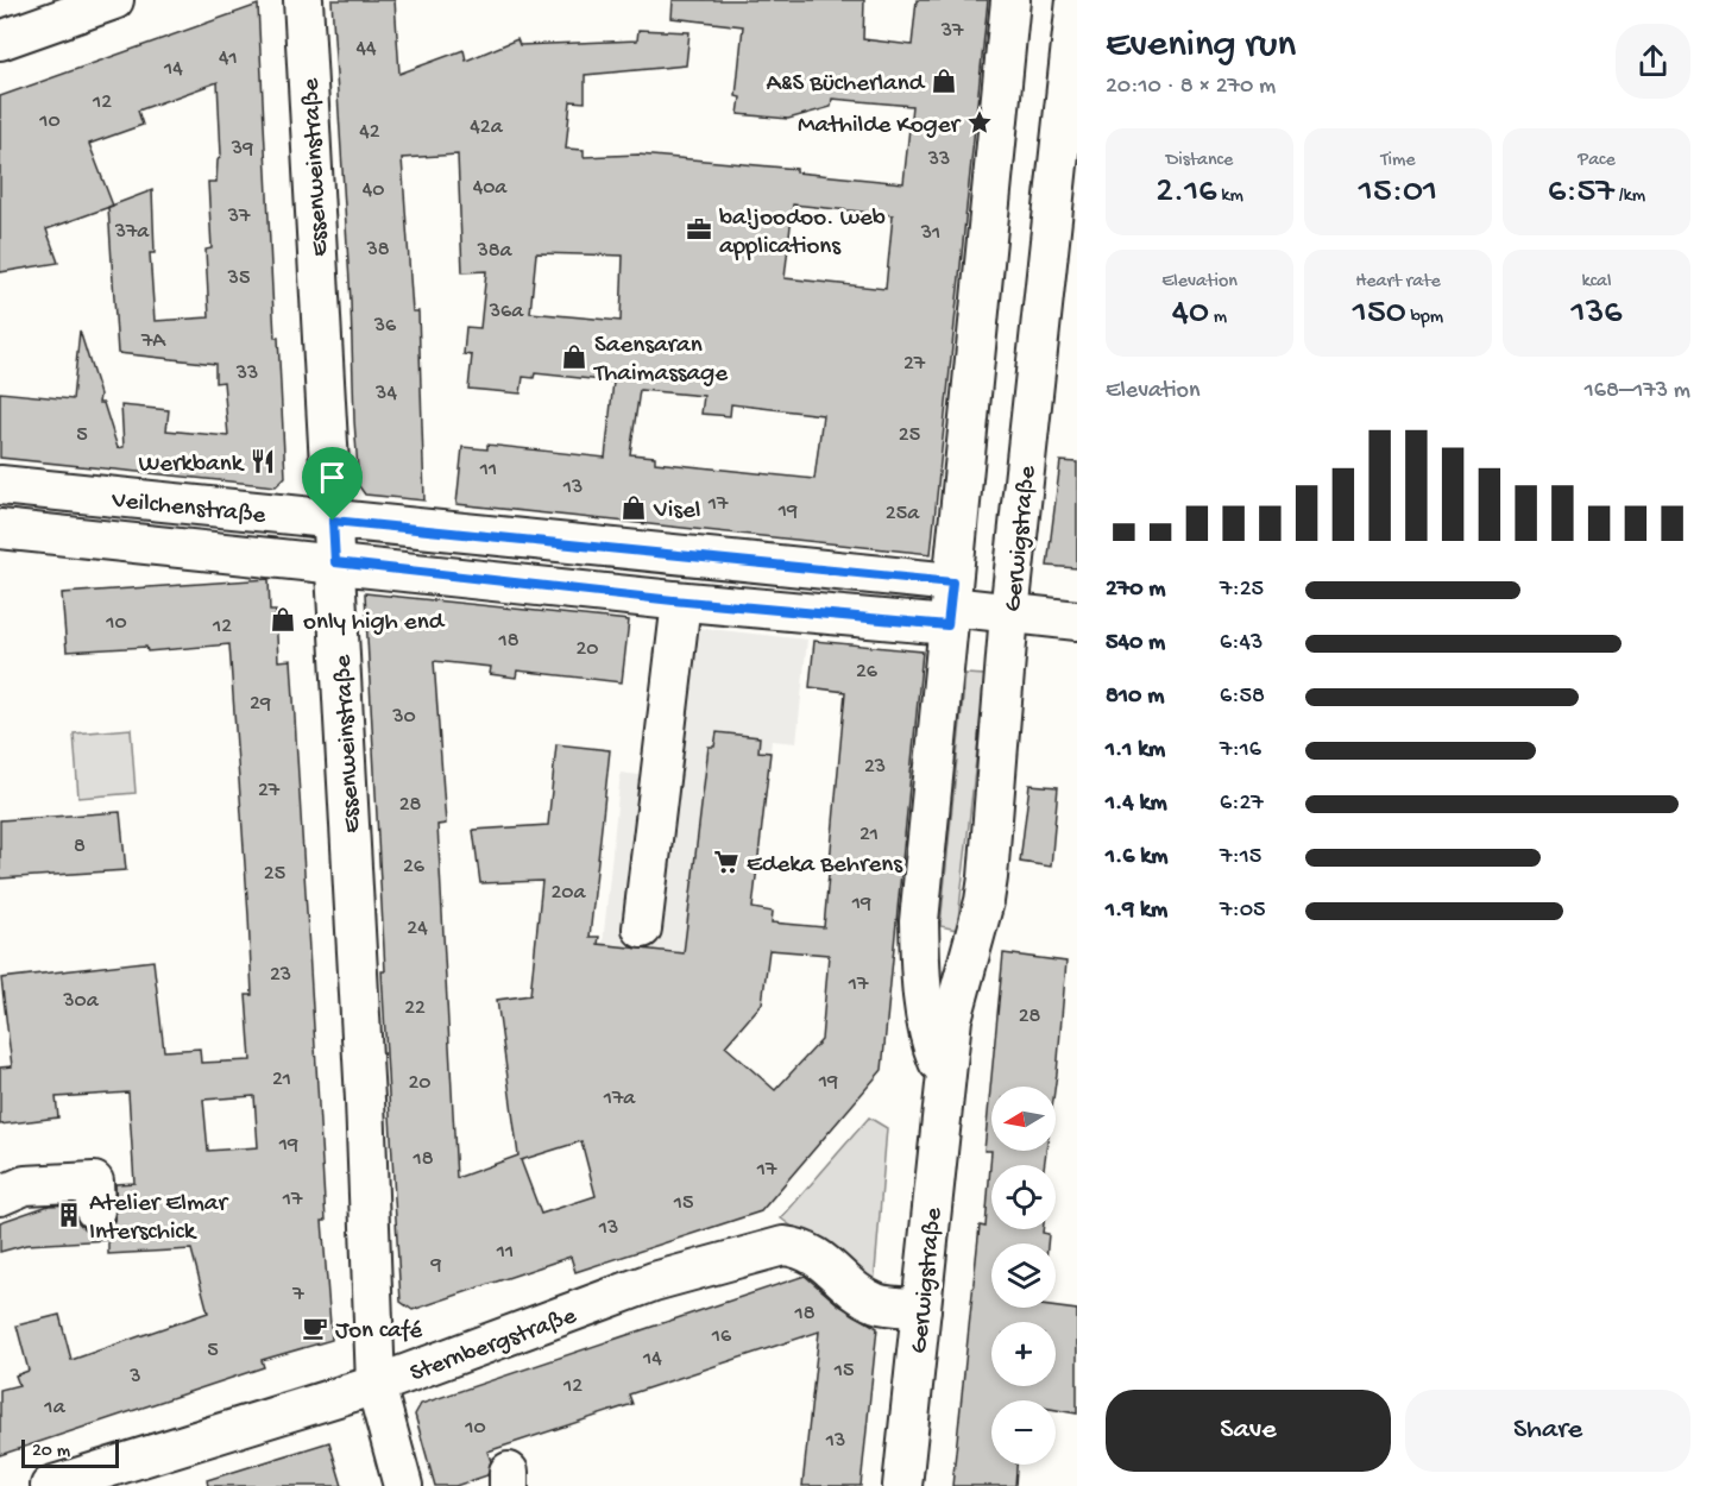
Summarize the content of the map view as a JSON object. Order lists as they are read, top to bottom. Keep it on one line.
{"streets":{"street":["Essenweinstraße","Veilchenstraße","Gerwigstraße","Sternbergstraße"]},"crossings":[["Essenweinstraße","Veilchenstraße"],["Essenweinstraße","Sternbergstraße"],["Veilchenstraße","Gerwigstraße"],["Gerwigstraße","Sternbergstraße"]],"places":{"shop":["A&S Bücherland","Saensaran Thaimassage","Visel","only high end"],"place":["Mathilde Koger"],"office":["ba!joodoo. web applications"],"restaurant":["Werkbank"],"supermarket":["Edeka Behrens"],"building":["Atelier Elmar Interschick"],"cafe":["Jon café"]},"house_numbers":["37","44","41","14","12","10","42a","42","39","33","40a","40","37","37a","31","38","38a","35","36a","36","7A","27","33","34","5","25","11","13","17","19","25a","10","12","18","20","26","29","30","23","27","28","21","8","26","25","20a","19","24","23","17","30a","22","28","21","19","20","17a","19","18","17","17","15","13","11","9","7","18","16","5","14","15","3","12","1a","10","13"],"scale_bar":"20 m","north":"left","page":{"heading":["Evening run","20:10 · 8 × 270 m"],"stats":[["Distance","2.16 km"],["Time","15:01"],["Pace","6:57 /km"],["Elevation","40 m"],["Heart rate","150 bpm"],["kcal","136"]],"chart":["Elevation","168–173 m"],"list":[{"name":"270 m","note":"7:25"},{"name":"540 m","note":"6:43"},{"name":"810 m","note":"6:58"},{"name":"1.1 km","note":"7:16"},{"name":"1.4 km","note":"6:27"},{"name":"1.6 km","note":"7:15"},{"name":"1.9 km","note":"7:05"}],"map_buttons":["+","−"],"buttons":["Save","Share"],"scale":"20 m"}}
